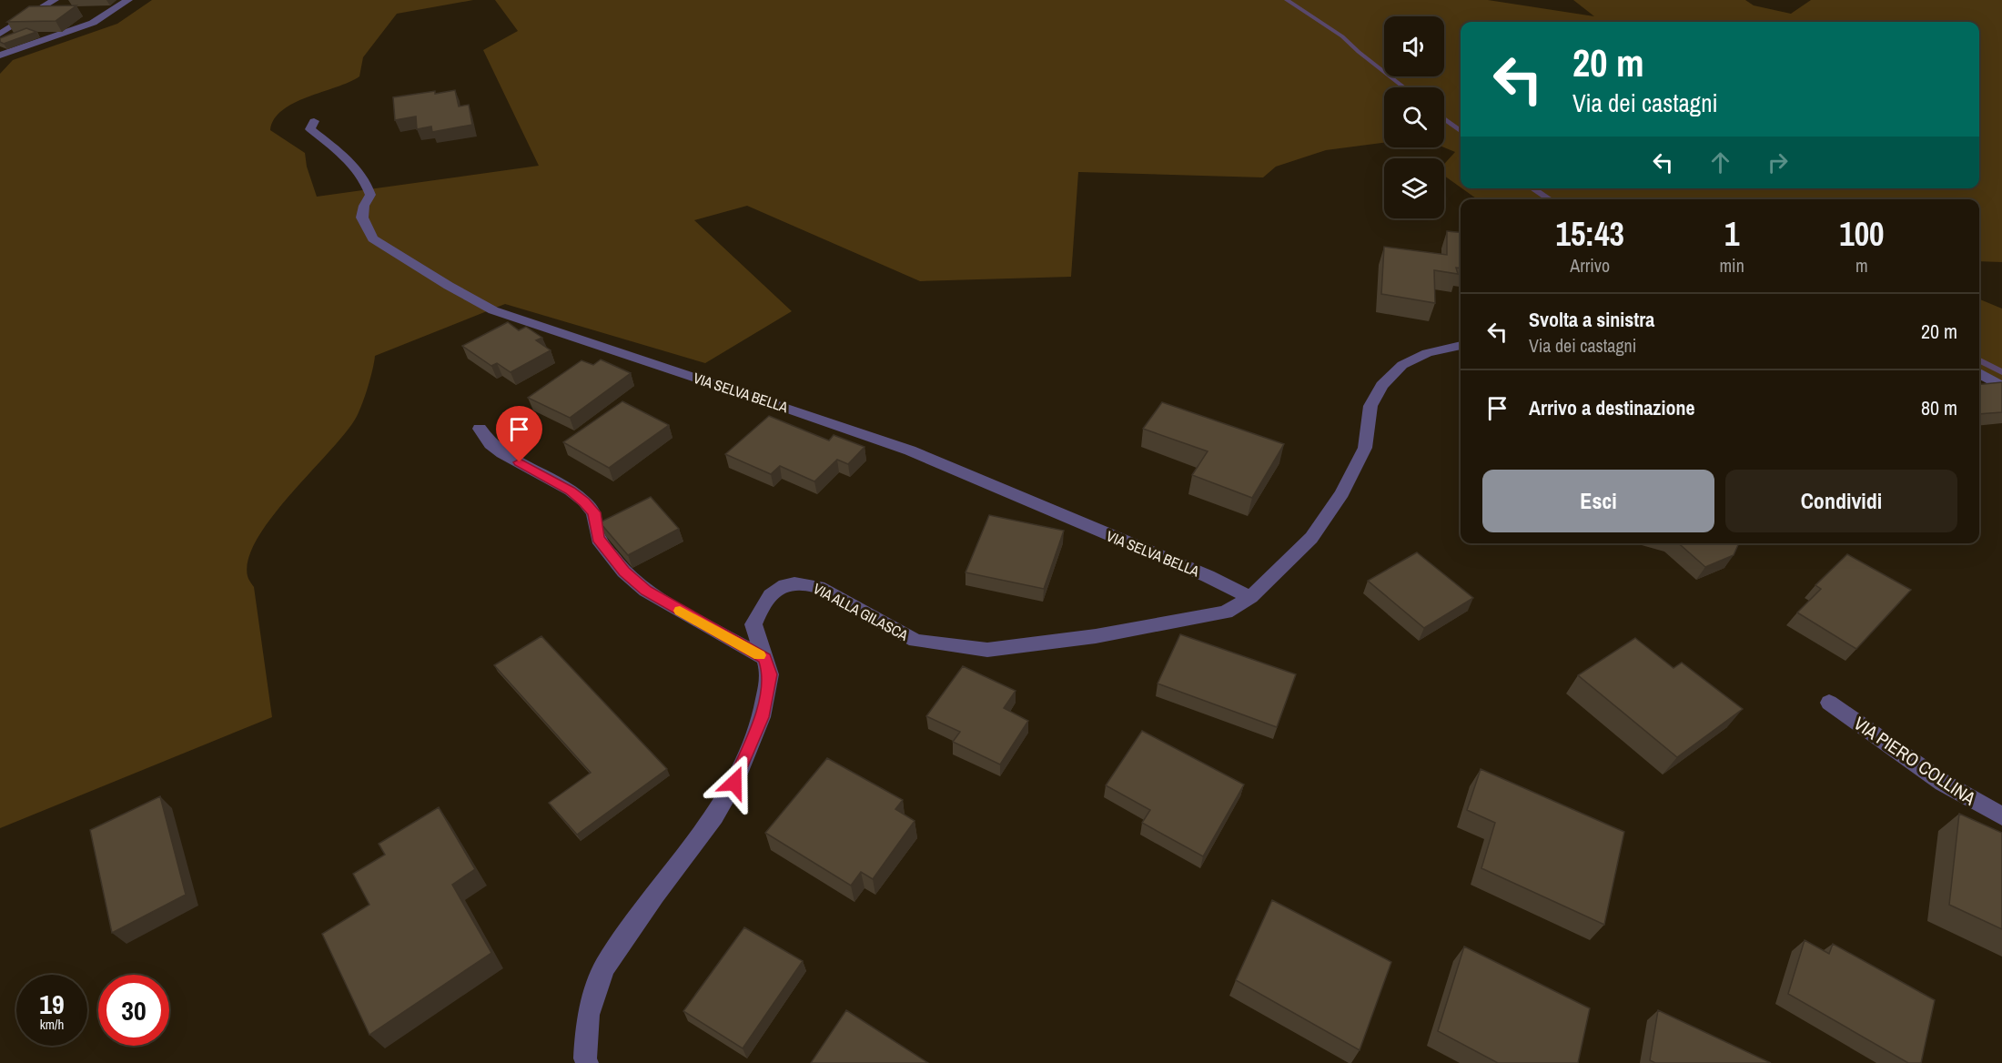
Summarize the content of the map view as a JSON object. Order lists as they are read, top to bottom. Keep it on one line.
{"streets":{"street":["VIA SELVA BELLA","VIA ALLA GILASCA","VIA PIERO COLLINA"]},"crossings":[["VIA SELVA BELLA","VIA ALLA GILASCA"]],"page":{"turn":["20 m","Via dei castagni"],"eta":["15:43","Arrivo","1","min","100","m"],"list":[{"name":"Svolta a sinistra","note":"Via dei castagni","value":"20 m"},{"name":"Arrivo a destinazione","value":"80 m"}],"buttons":["Esci","Condividi"],"speed":"19 km/h","limit":"30"}}
